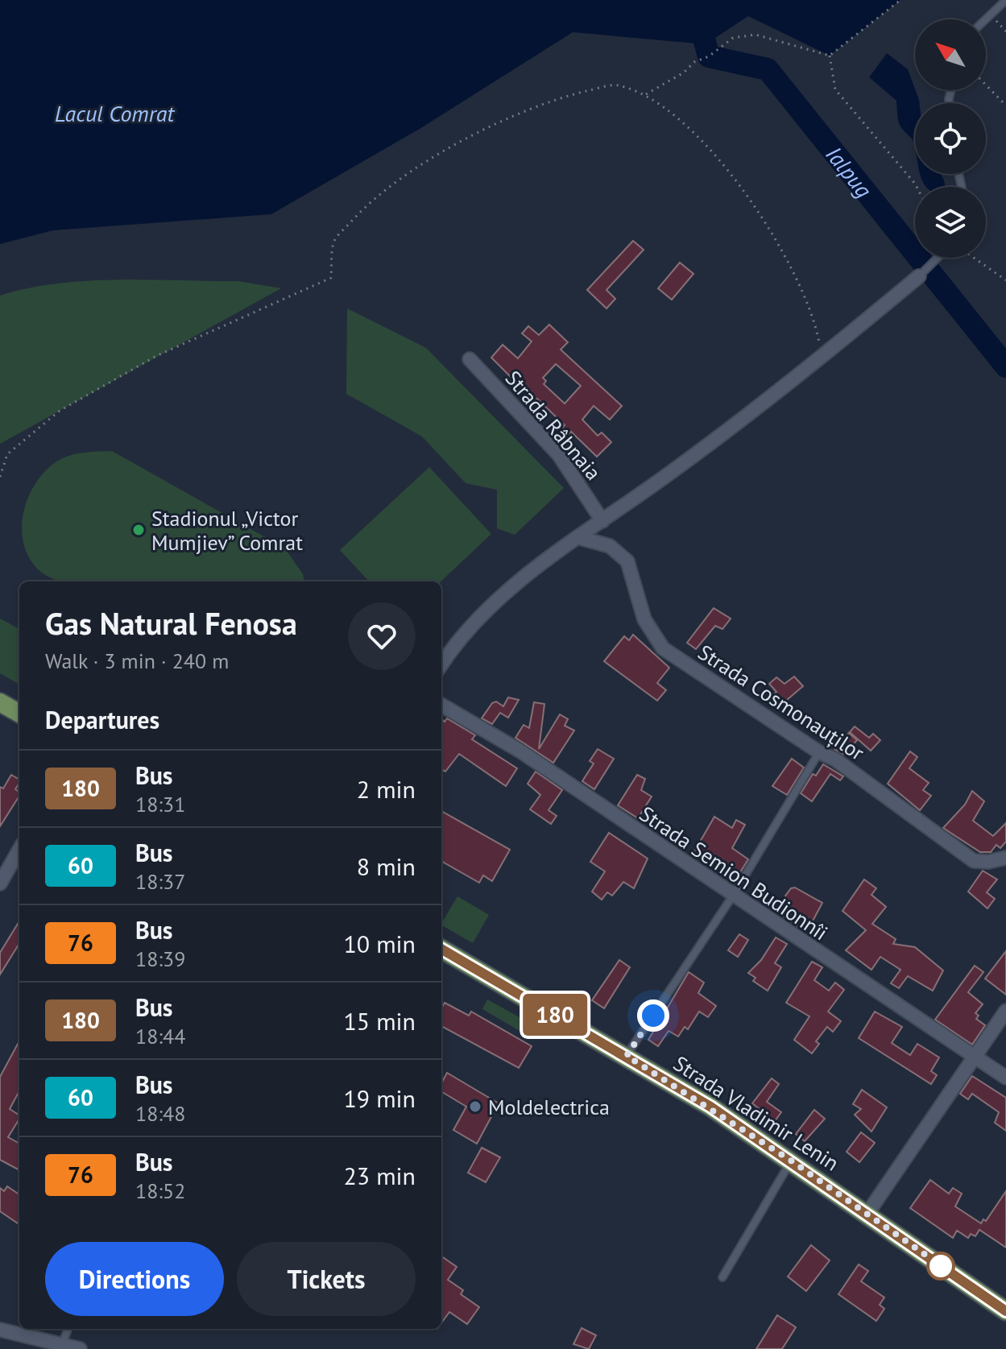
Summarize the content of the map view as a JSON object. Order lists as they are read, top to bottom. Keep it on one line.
{"streets":{"main road":["Strada Vladimir Lenin"],"street":["Strada Râbnaia","Strada Cosmonauților","Strada Semion Budionnîi"]},"water":["Lacul Comrat","Ialpug"],"places":["Stadionul „Victor Mumjiev” Comrat","Moldelectrica"],"lines":["bus line 180"],"north":"top left","page":{"on_map":"180","heading":[["Gas Natural Fenosa","Walk · 3 min · 240 m"],"Departures"],"list":[{"mark":"180","name":"Bus","note":"18:31","value":"2 min"},{"mark":"60","name":"Bus","note":"18:37","value":"8 min"},{"mark":"76","name":"Bus","note":"18:39","value":"10 min"},{"mark":"180","name":"Bus","note":"18:44","value":"15 min"},{"mark":"60","name":"Bus","note":"18:48","value":"19 min"},{"mark":"76","name":"Bus","note":"18:52","value":"23 min"}],"buttons":["Directions","Tickets"]}}
